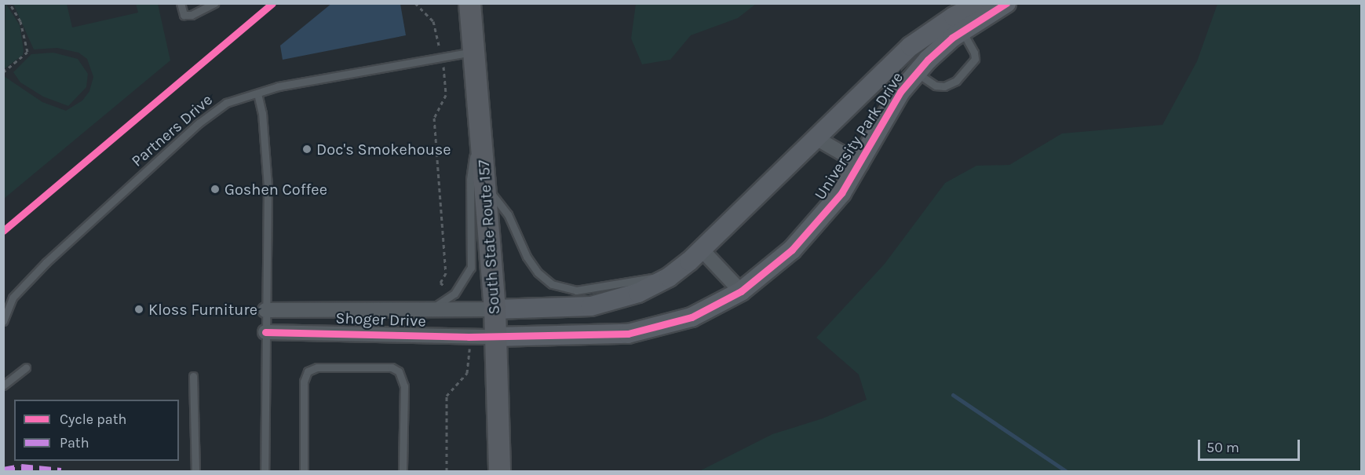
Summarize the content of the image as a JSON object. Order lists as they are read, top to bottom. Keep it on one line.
{"streets":{"main road":["South State Route 157"],"street":["University Park Drive","Shoger Drive"],"lane":["Partners Drive"]},"crossings":[["Partners Drive","South State Route 157"],["University Park Drive","South State Route 157"],["University Park Drive","Shoger Drive"],["South State Route 157","Shoger Drive"]],"places":["Doc's Smokehouse","Goshen Coffee","Kloss Furniture"],"legend":["Cycle path","Path"],"scale_bar":"50 m"}
